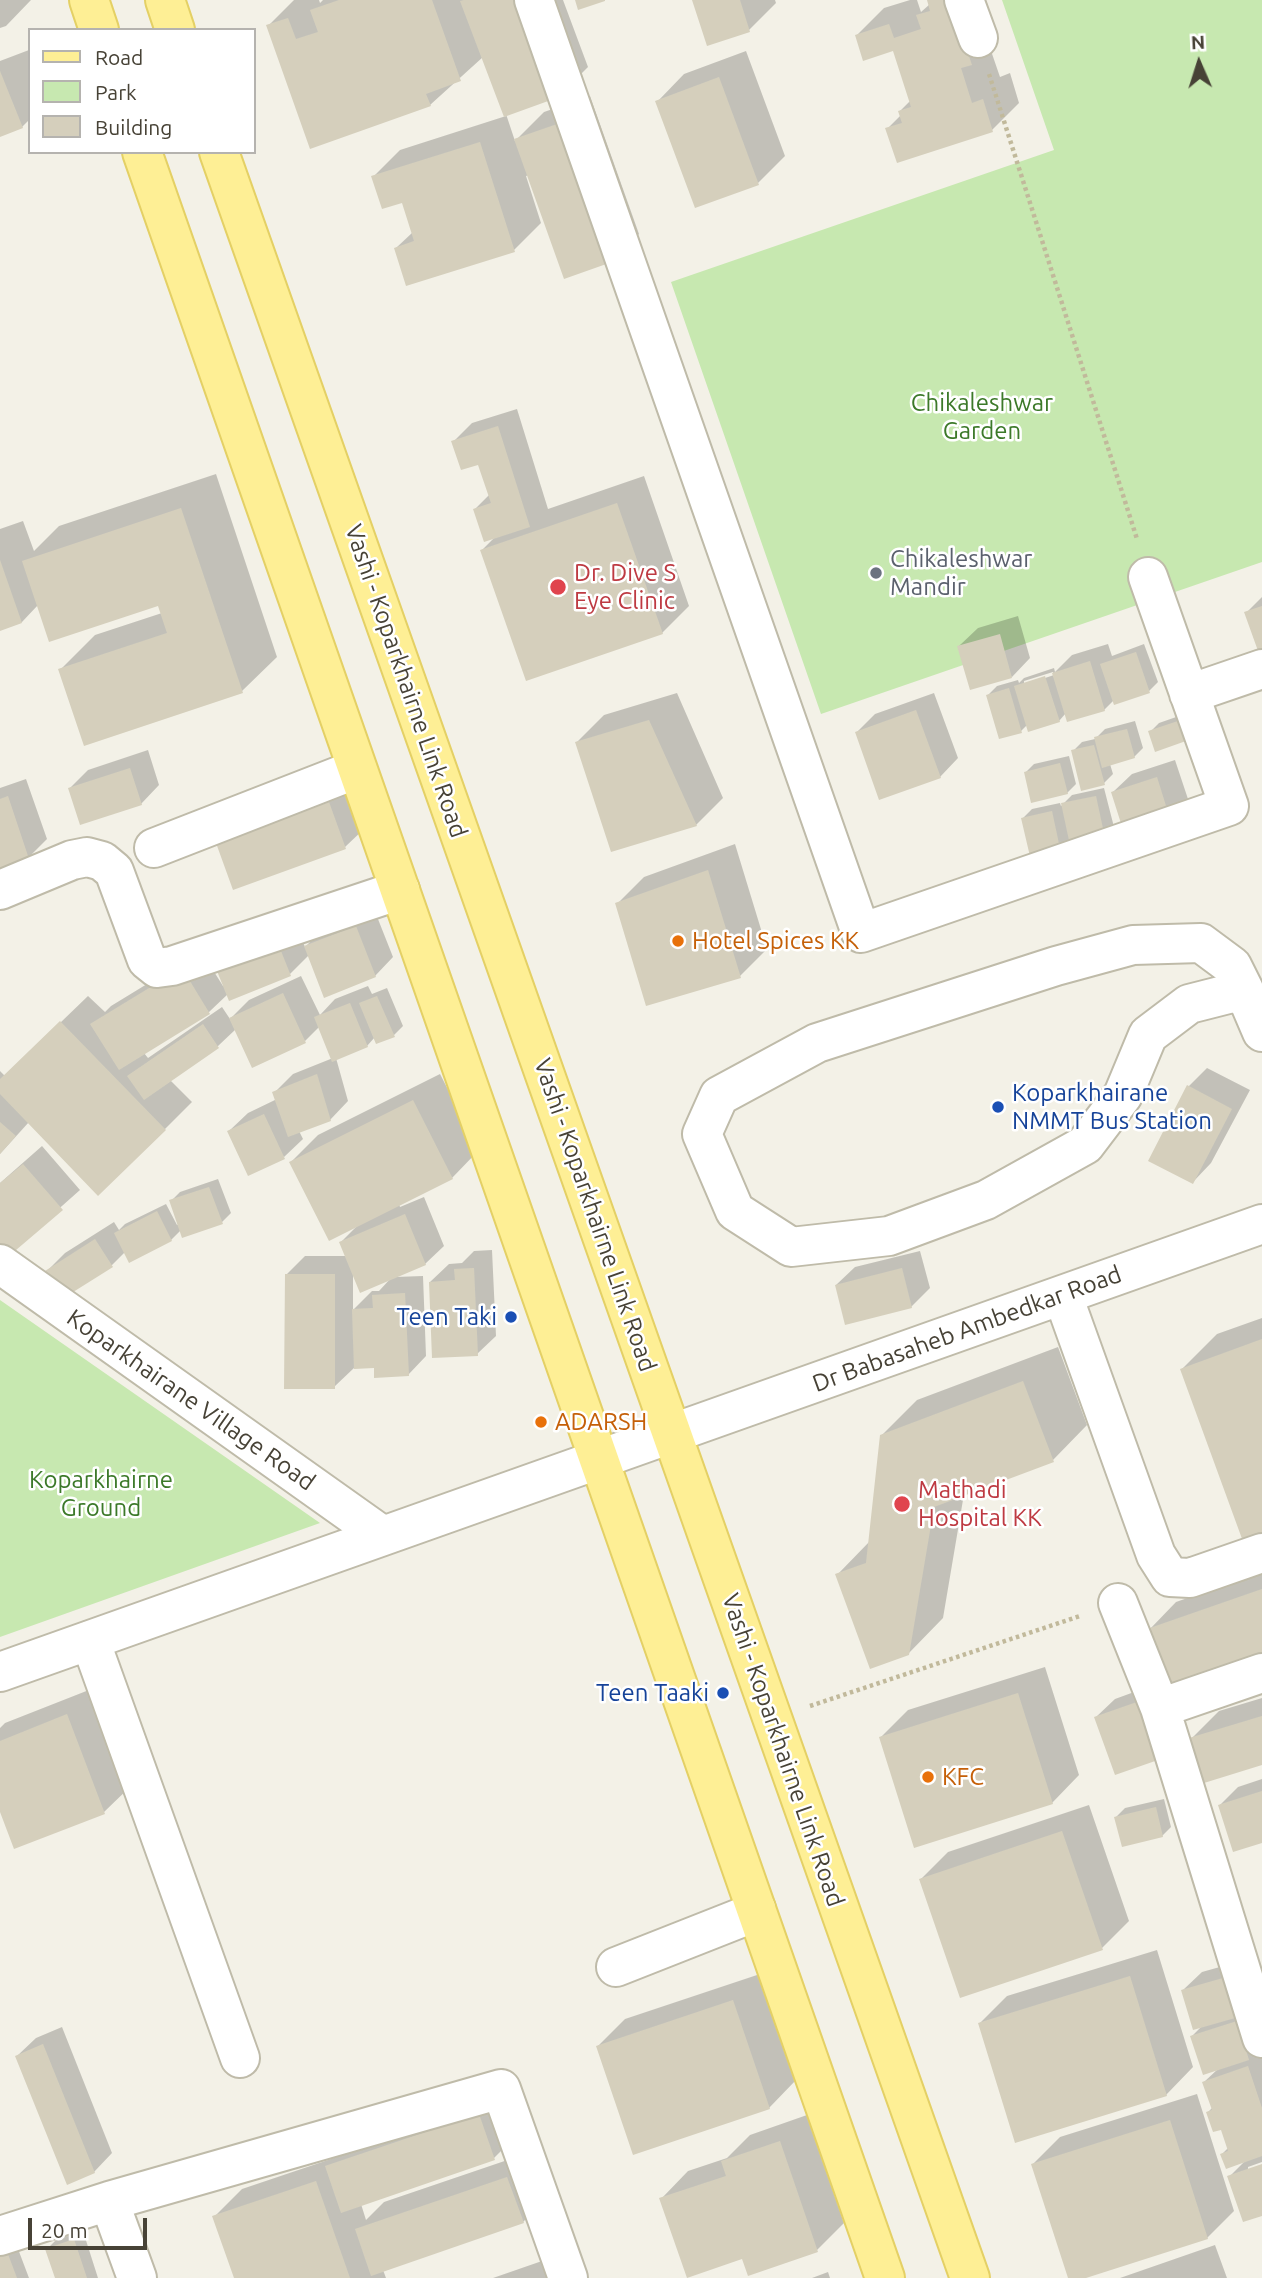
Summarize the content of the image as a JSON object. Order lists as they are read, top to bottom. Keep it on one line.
{"streets":{"main road":["Vashi - Koparkhairne Link Road"],"street":["Dr Babasaheb Ambedkar Road","Koparkhairane Village Road"]},"crossings":[["Vashi - Koparkhairne Link Road","Dr Babasaheb Ambedkar Road"],["Dr Babasaheb Ambedkar Road","Koparkhairane Village Road"]],"parks":["Chikaleshwar Garden","Koparkhairne Ground"],"places":["Chikaleshwar Mandir","Dr. Dive S Eye Clinic","Hotel Spices KK","Koparkhairane NMMT Bus Station","Teen Taki","ADARSH","Mathadi Hospital KK","Teen Taaki","KFC"],"legend":["Road","Park","Building"],"scale_bar":"20 m","north":"top"}
